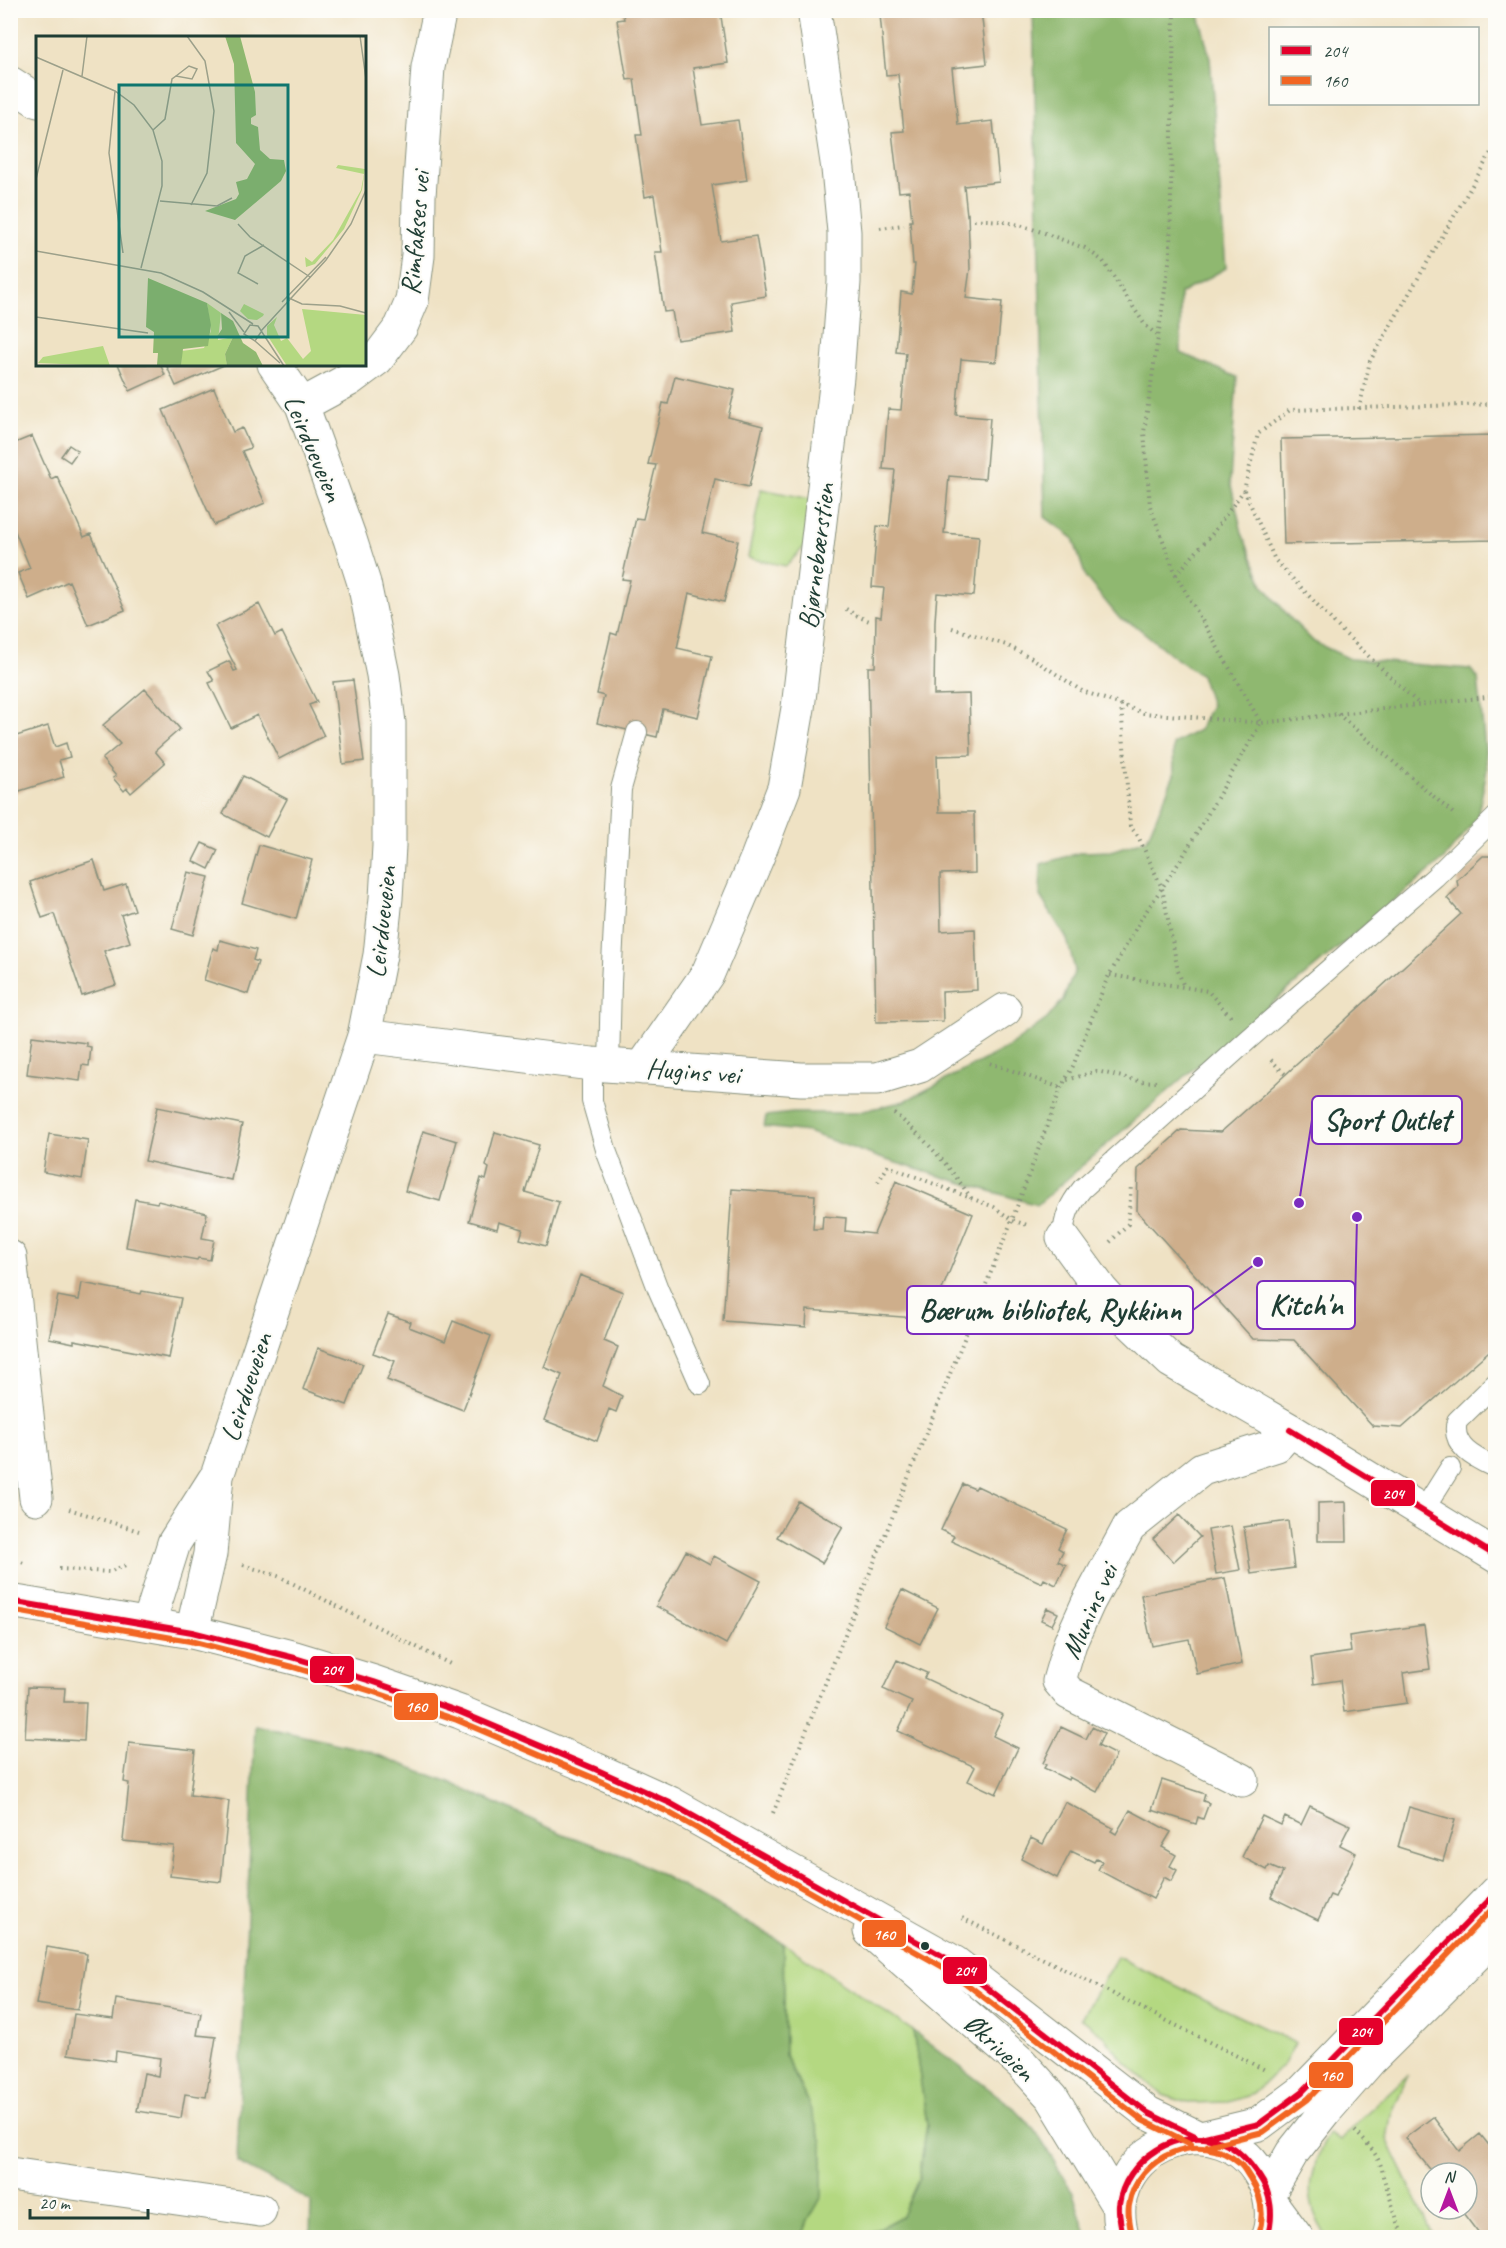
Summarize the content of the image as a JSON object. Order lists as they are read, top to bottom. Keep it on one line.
{"streets":{"street":["Rimfakses vei","Leirdueveien","Bjørnebærstien","Hugins vei","Munins vei","Økriveien"]},"crossings":[["Rimfakses vei","Leirdueveien"],["Leirdueveien","Hugins vei"],["Leirdueveien","Økriveien"],["Bjørnebærstien","Hugins vei"]],"places":["Sport Outlet","Kitch'n","Bærum bibliotek, Rykkinn"],"lines":["transit line 204","transit line 160"],"legend":["204","160"],"scale_bar":"20 m","north":"top"}
